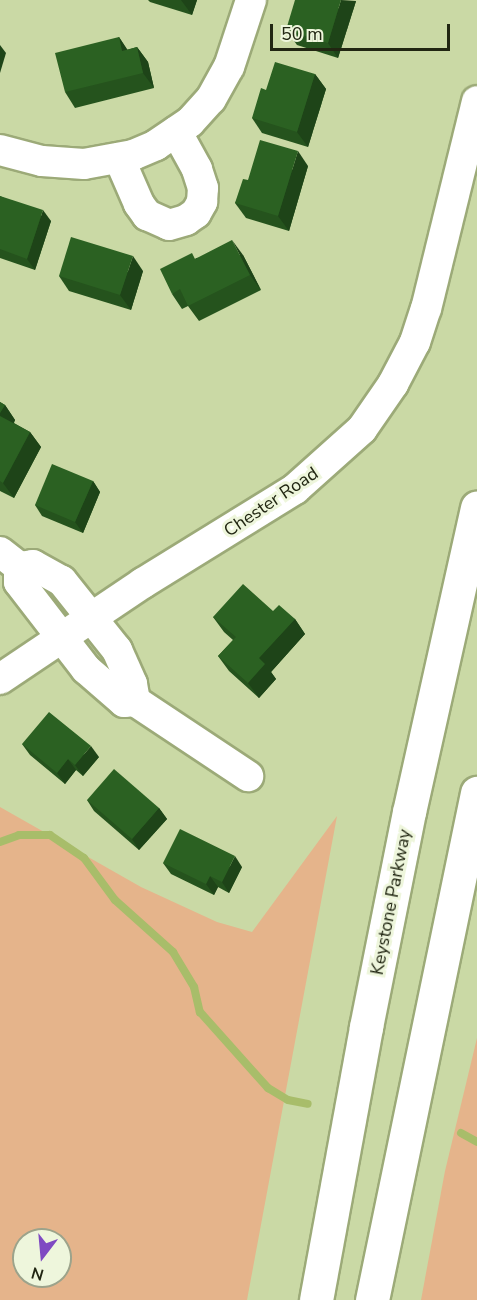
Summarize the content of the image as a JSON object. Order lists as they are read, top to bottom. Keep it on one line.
{"streets":{"highway":["Keystone Parkway"],"street":["Chester Road"]},"scale_bar":"50 m","north":"bottom"}
